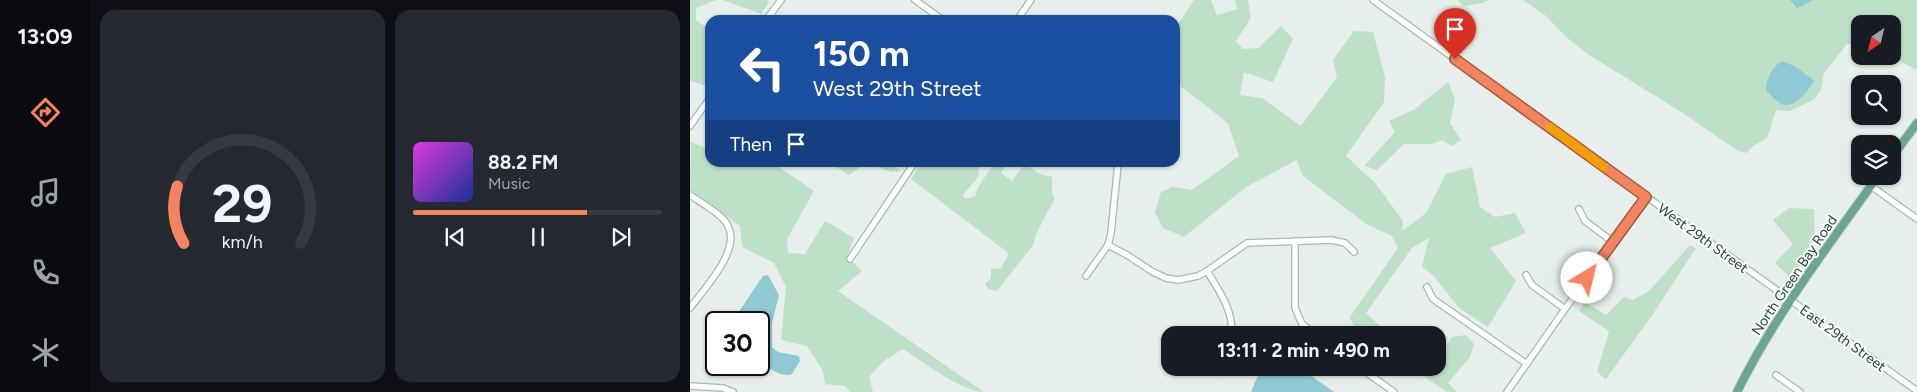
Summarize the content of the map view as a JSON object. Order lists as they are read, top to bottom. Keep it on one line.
{"streets":{"main road":["North Green Bay Road"],"street":["West 29th Street","East 29th Street"]},"crossings":[["West 29th Street","North Green Bay Road"],["West 29th Street","East 29th Street"],["North Green Bay Road","East 29th Street"]],"north":"bottom left","page":{"tabs":"13:09","turn":["150 m","West 29th Street"],"then":"Then","song":["88.2 FM","Music"],"limit":"30","trip":"13:11 · 2 min · 490 m","gauge":["29","km/h"]}}
